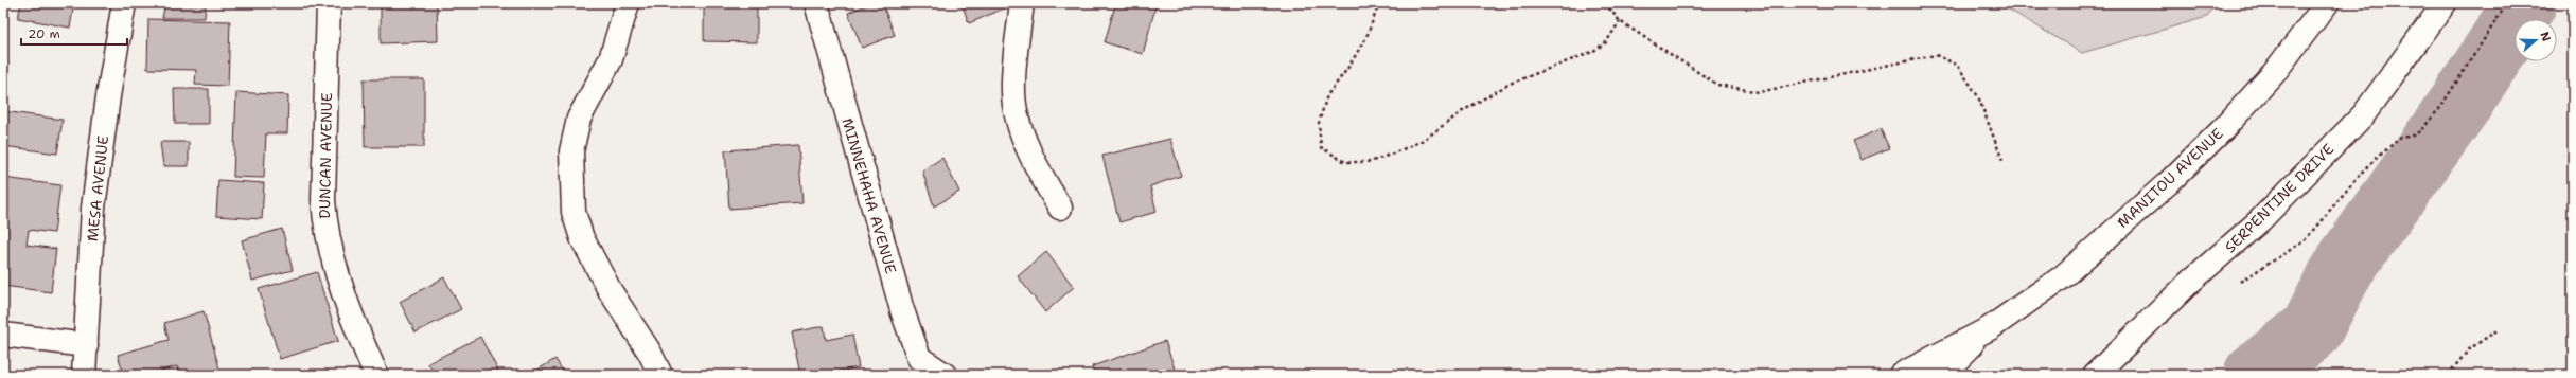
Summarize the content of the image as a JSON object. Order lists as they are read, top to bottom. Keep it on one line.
{"streets":{"street":["DUNCAN AVENUE","MANITOU AVENUE","MESA AVENUE","MINNEHAHA AVENUE","SERPENTINE DRIVE"]},"scale_bar":"20 m","north":"right"}
